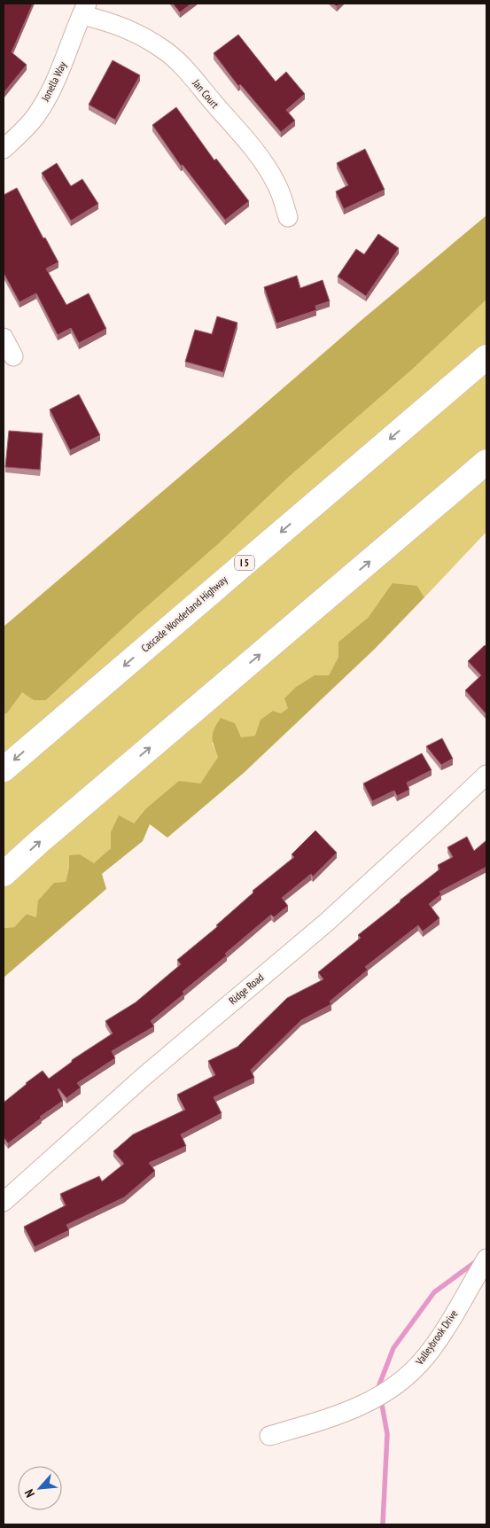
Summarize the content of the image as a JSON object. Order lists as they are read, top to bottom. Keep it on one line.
{"streets":{"highway":["I 5","Cascade Wonderland Highway"],"street":["Jonella Way","Jan Court","Ridge Road","Valleybrook Drive"]},"crossings":[["Jonella Way","Jan Court"]],"north":"bottom left"}
